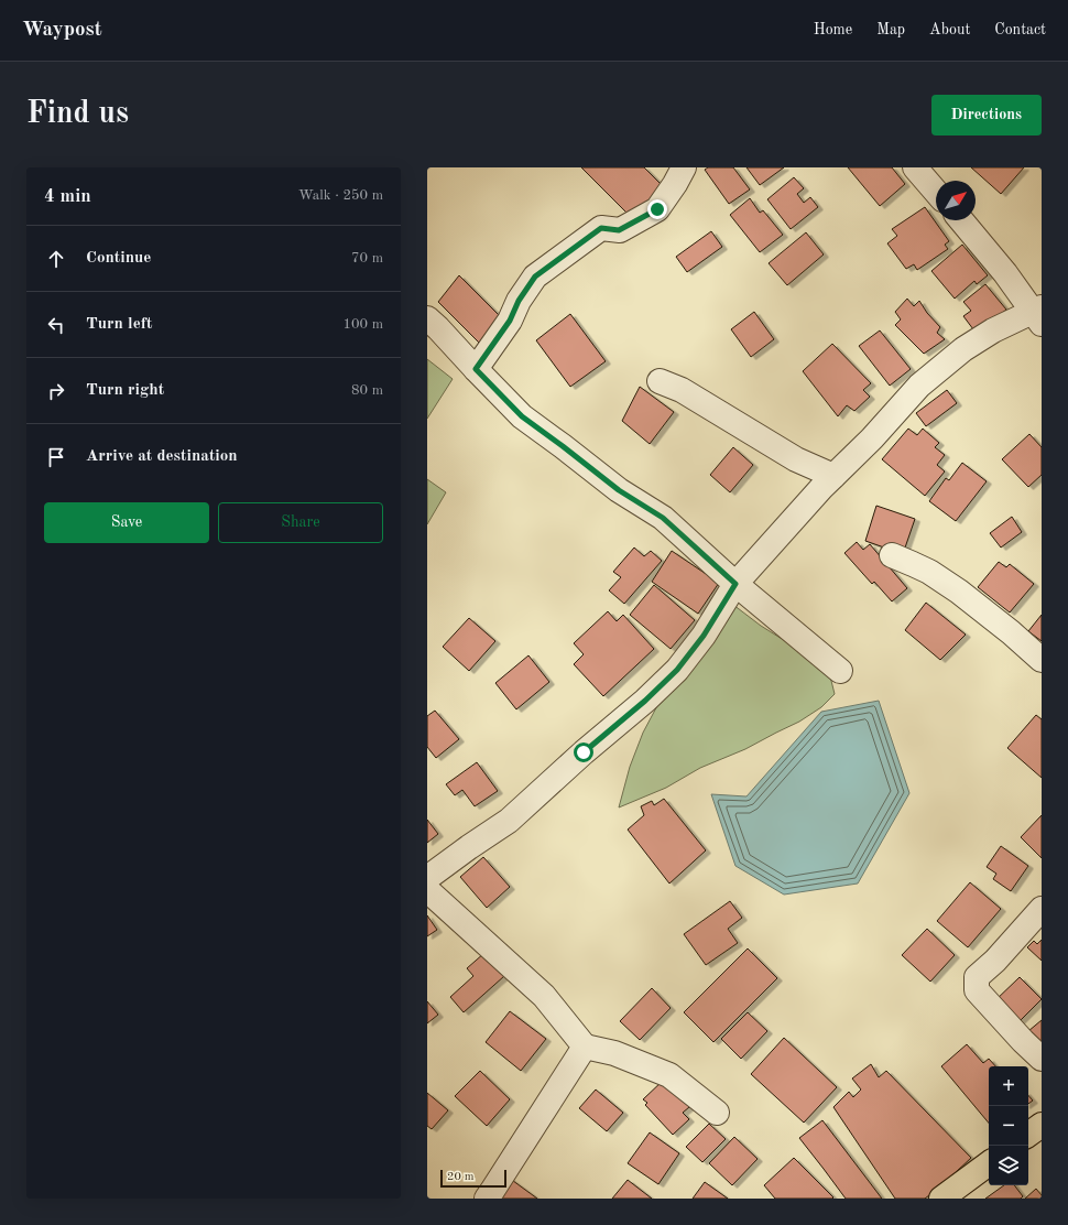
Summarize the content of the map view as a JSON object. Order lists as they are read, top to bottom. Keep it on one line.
{"scale_bar":"20 m","north":"top right","page":{"header":"Waypost","nav":["Home","Map","About","Contact"],"buttons":["Directions",["Save","Share"]],"title":"Find us","heading":["4 min","Walk · 250 m"],"list":[["Continue","70 m"],["Turn left","100 m"],["Turn right","80 m"],"Arrive at destination"],"map_buttons":["+","−"],"scale":"20 m"}}
